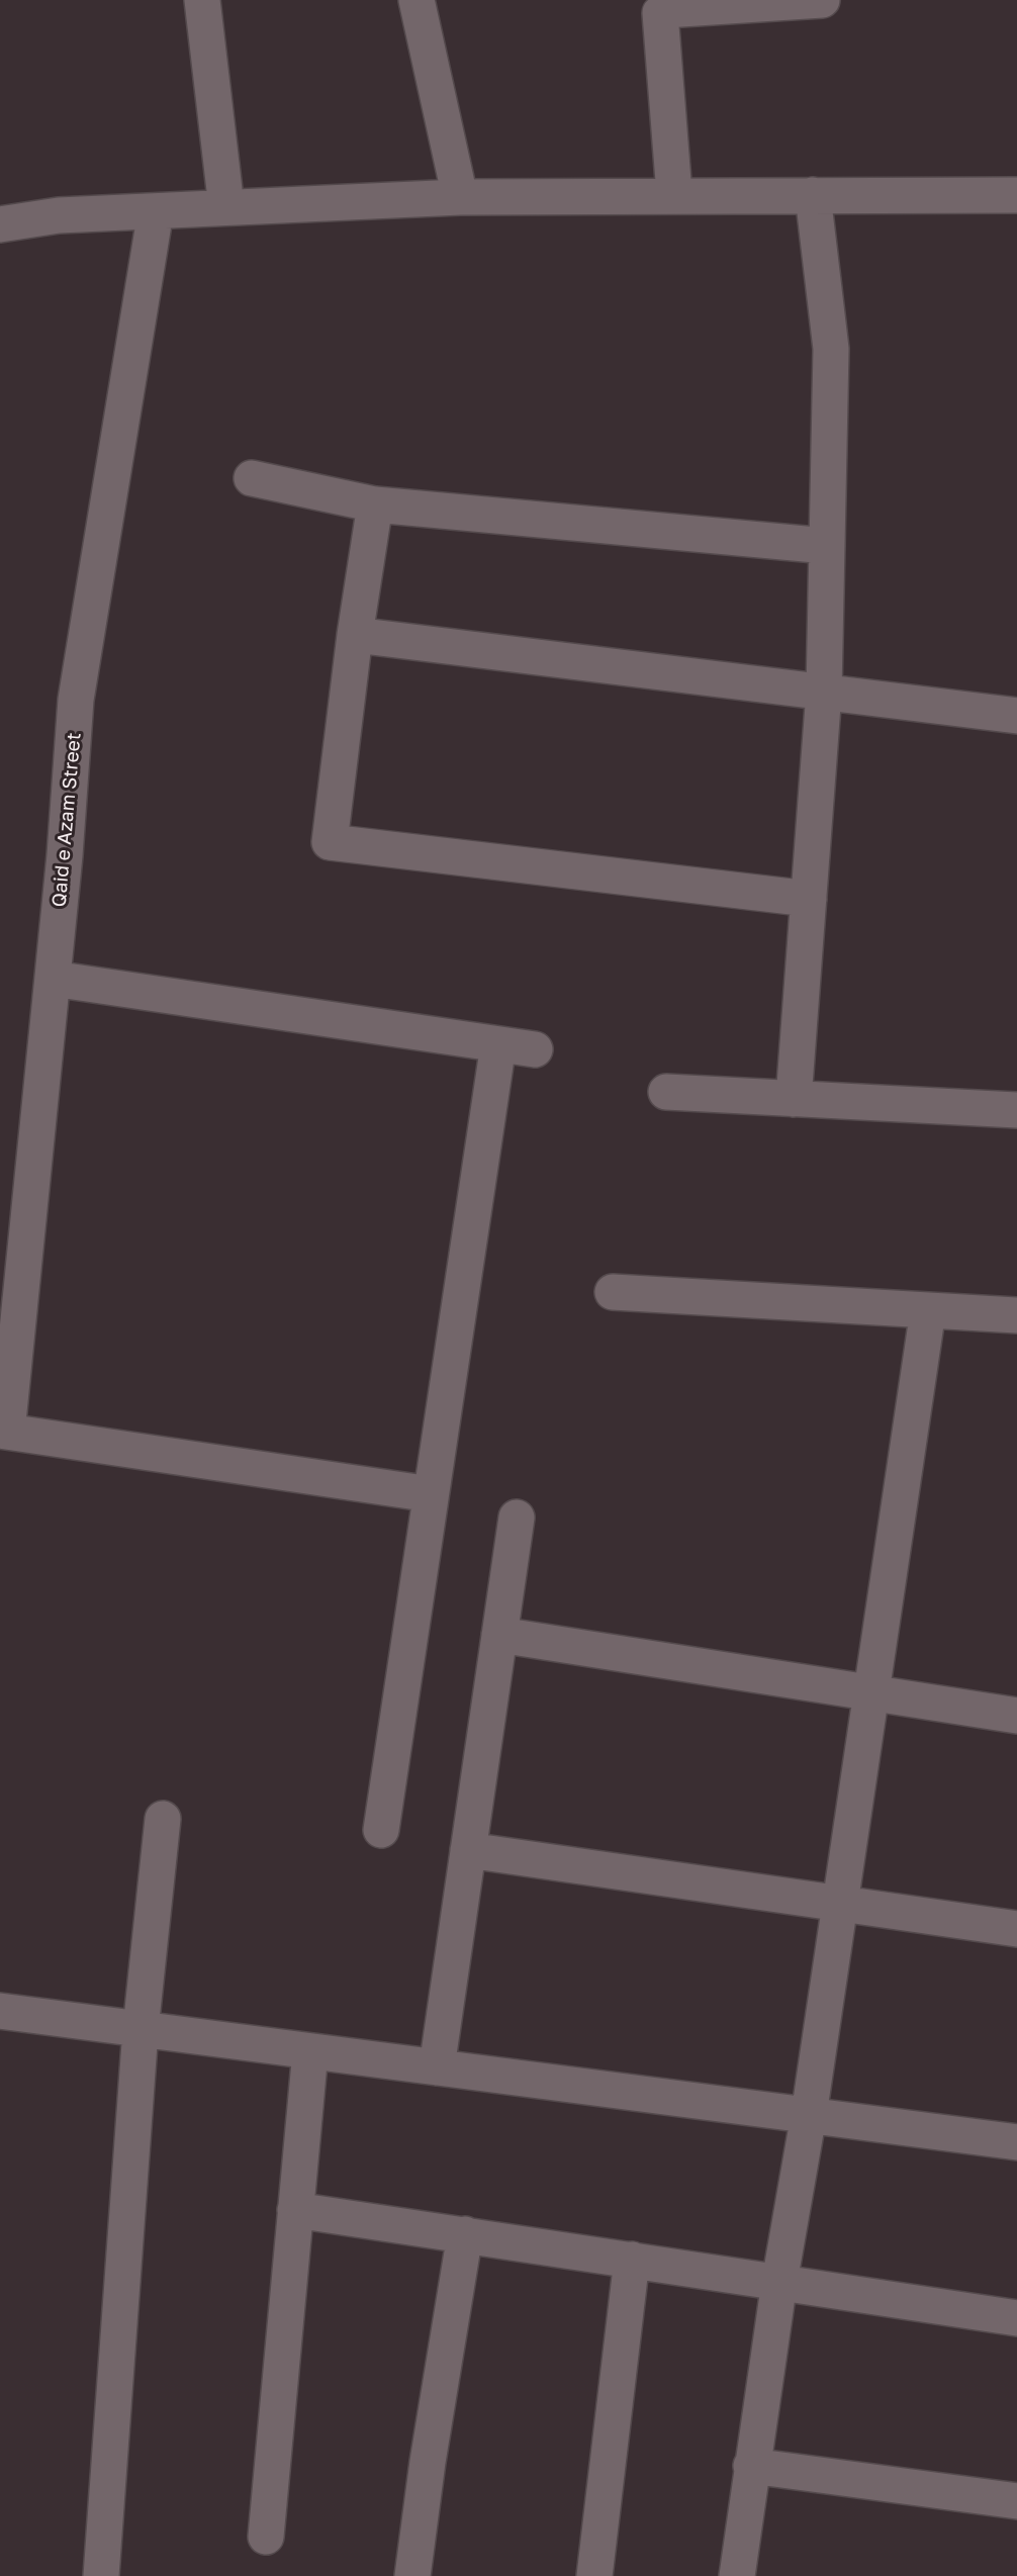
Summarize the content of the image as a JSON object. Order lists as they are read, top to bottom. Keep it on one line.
{"streets":{"street":["Qaid e Azam Street"]}}
